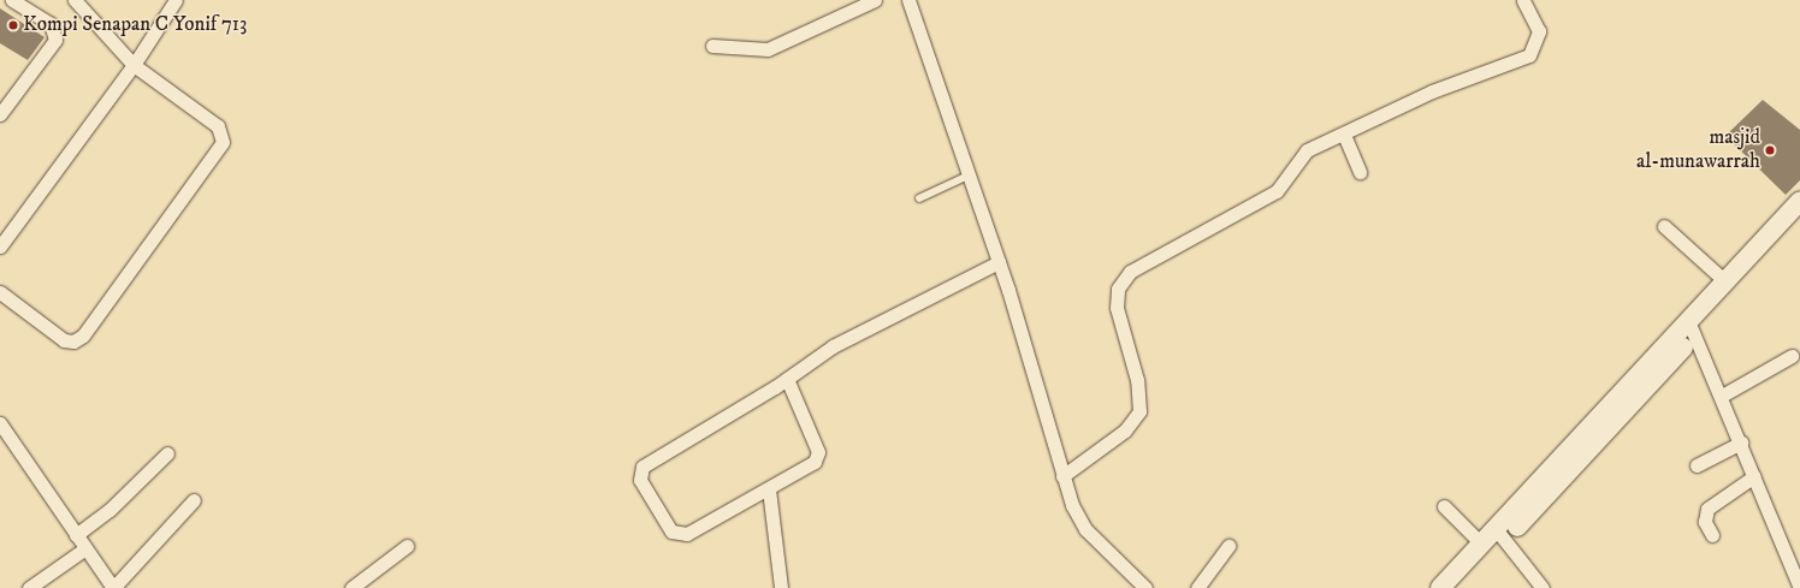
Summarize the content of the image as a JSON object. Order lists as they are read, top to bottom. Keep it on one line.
{"places":["Kompi Senapan C Yonif 713","masjid al-munawarrah"]}
